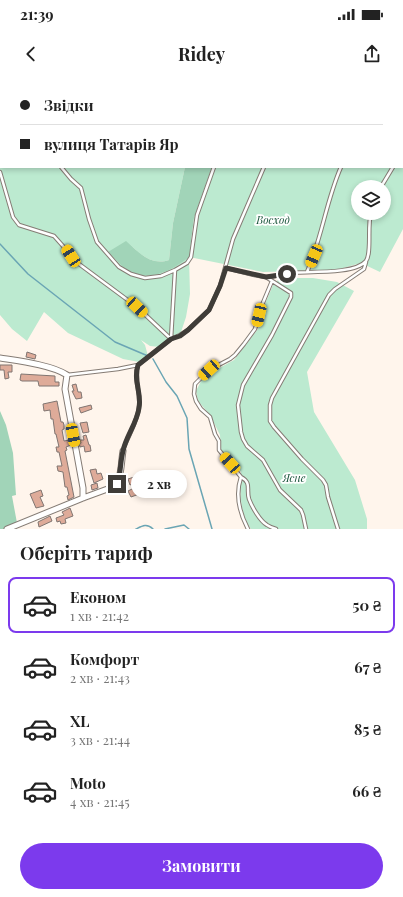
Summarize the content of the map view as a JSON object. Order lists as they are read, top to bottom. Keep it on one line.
{"parks":["Восход","Ясне"],"page":{"status":"21:39","header":"Ridey","banner":["Звідки","вулиця Татарів Яр"],"bubble":"2 хв","heading":"Оберіть тариф","list":[{"name":"Економ","note":"1 хв · 21:42","value":"50 ₴"},{"name":"Комфорт","note":"2 хв · 21:43","value":"67 ₴"},{"name":"XL","note":"3 хв · 21:44","value":"85 ₴"},{"name":"Moto","note":"4 хв · 21:45","value":"66 ₴"}],"buttons":"Замовити"}}
